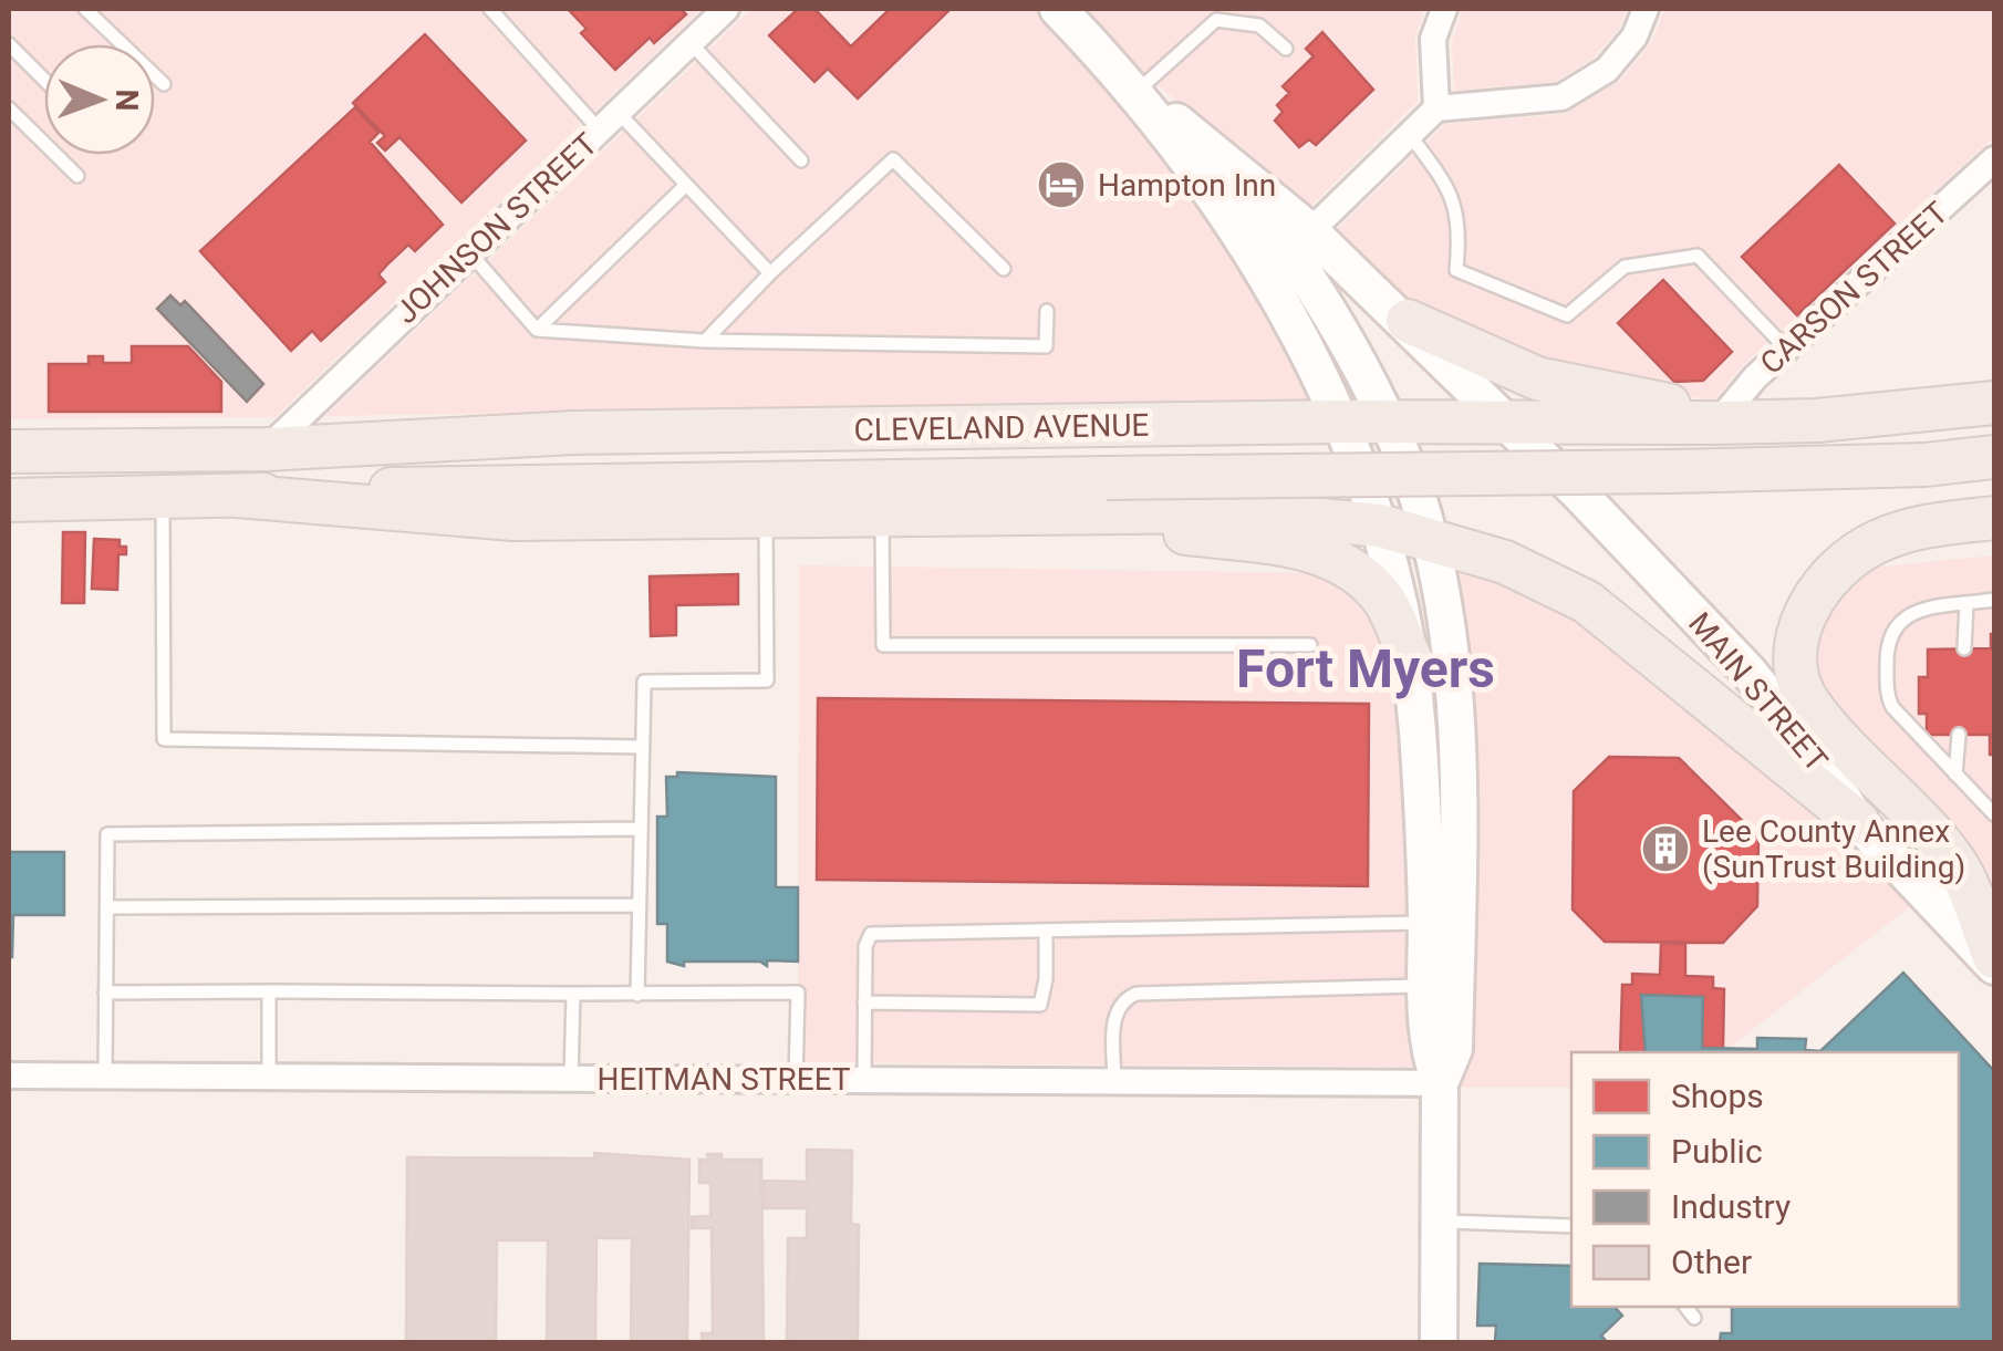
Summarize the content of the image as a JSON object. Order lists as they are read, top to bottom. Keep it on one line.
{"streets":{"main road":["CLEVELAND AVENUE","MAIN STREET"],"street":["JOHNSON STREET","CARSON STREET","HEITMAN STREET"]},"crossings":[["JOHNSON STREET","CLEVELAND AVENUE"],["CARSON STREET","CLEVELAND AVENUE"],["CLEVELAND AVENUE","MAIN STREET"]],"districts":["Fort Myers"],"places":{"hotel":["Hampton Inn"],"building":["Lee County Annex (SunTrust Building)"]},"legend":["Shops","Public","Industry","Other"],"north":"right"}
